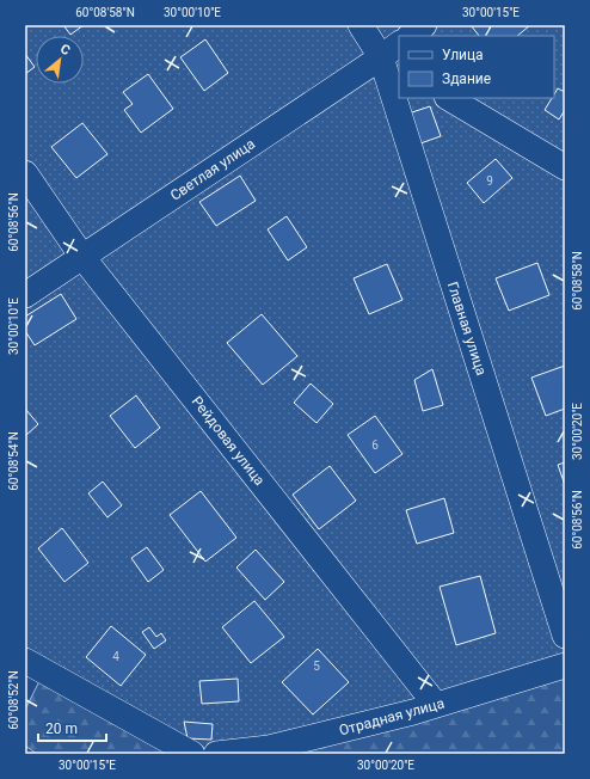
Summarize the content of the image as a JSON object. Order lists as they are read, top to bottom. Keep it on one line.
{"streets":{"street":["Светлая улица","Главная улица","Рейдовая улица","Отрадная улица"]},"crossings":[["Светлая улица","Главная улица"],["Светлая улица","Рейдовая улица"],["Рейдовая улица","Отрадная улица"]],"house_numbers":["9","6","4","5"],"legend":["Улица","Здание"],"scale_bar":"20 m","north":"top right","coordinates":["60°08'58\"N","30°00'10\"E","30°00'15\"E","60°08'56\"N","30°00'20\"E","60°08'54\"N","60°08'52\"N"]}
